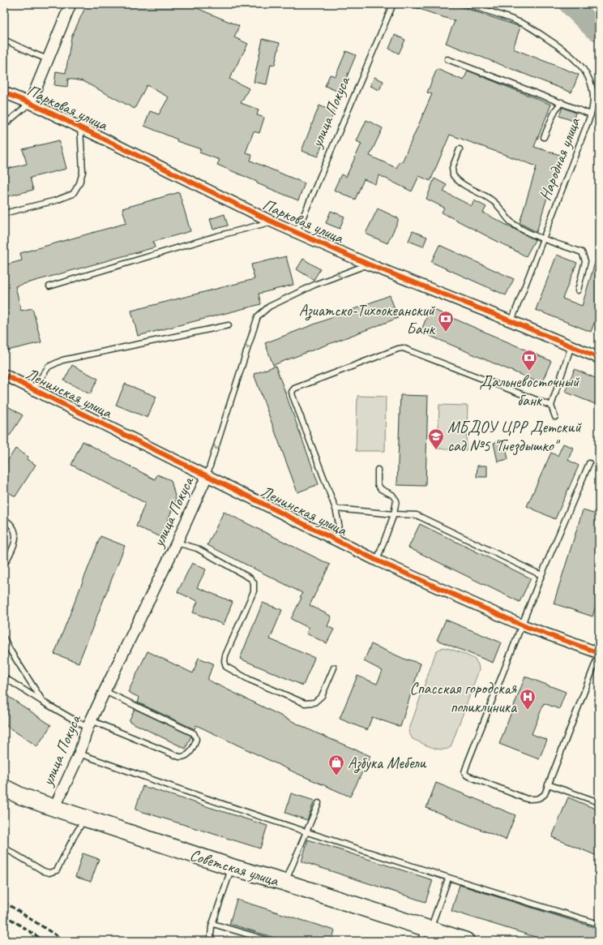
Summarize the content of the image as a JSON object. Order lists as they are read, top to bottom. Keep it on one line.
{"streets":{"main road":["Советская улица"],"street":["Парковая улица","улица Покуса","Ленинская улица"],"lane":["Народная улица"]},"crossings":[["Парковая улица","улица Покуса"],["Парковая улица","Народная улица"],["улица Покуса","Ленинская улица"],["улица Покуса","Советская улица"]],"places":{"bank":["Азиатско-Тихоокеанский Банк","Дальневосточный банк"],"school or university":["МБДОУ ЦРР Детский сад №5 \"Гнездышко\""],"hospital":["Спасская городская поликлиника"],"shop":["Азбука Мебели"]}}
